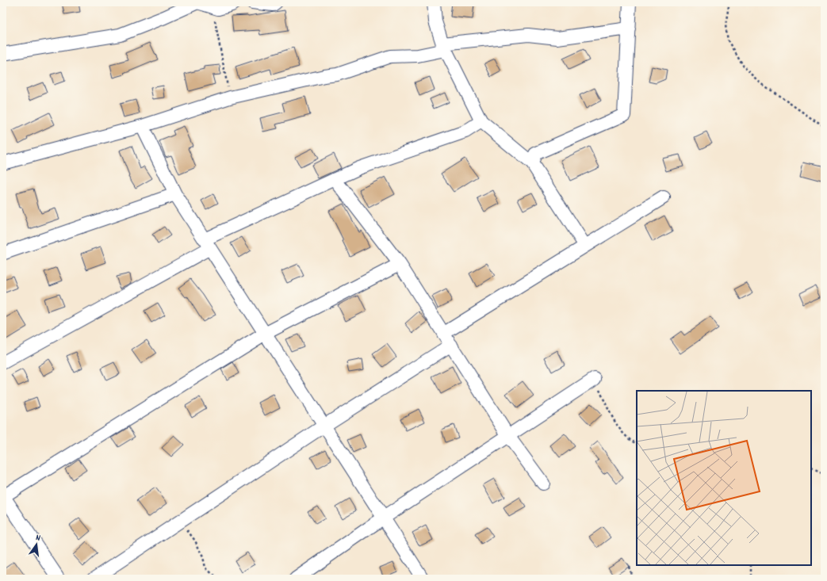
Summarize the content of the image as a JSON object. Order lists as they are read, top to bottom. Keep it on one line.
{"north":"top"}
